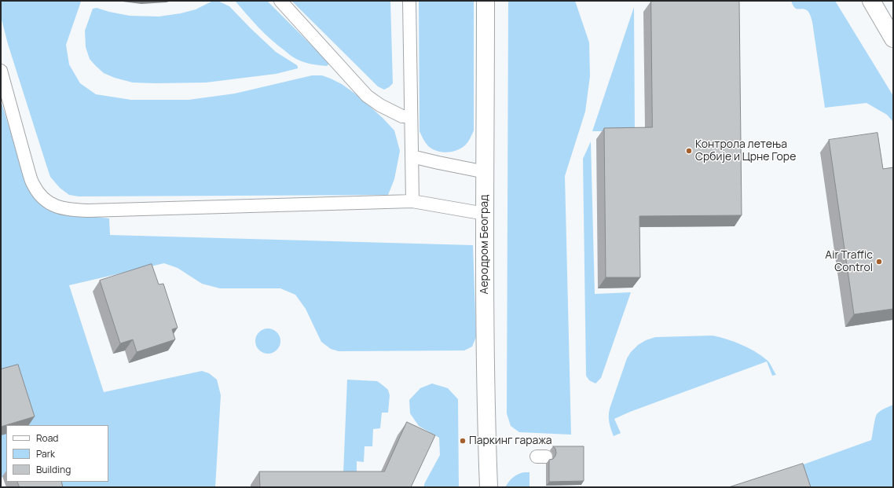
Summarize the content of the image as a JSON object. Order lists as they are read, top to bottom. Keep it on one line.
{"streets":{"street":["Аеродром Београд"]},"places":["Контрола летења Србије и Црне Горе","Air Traffic Control","Паркинг гаража"],"legend":["Road","Park","Building"]}
